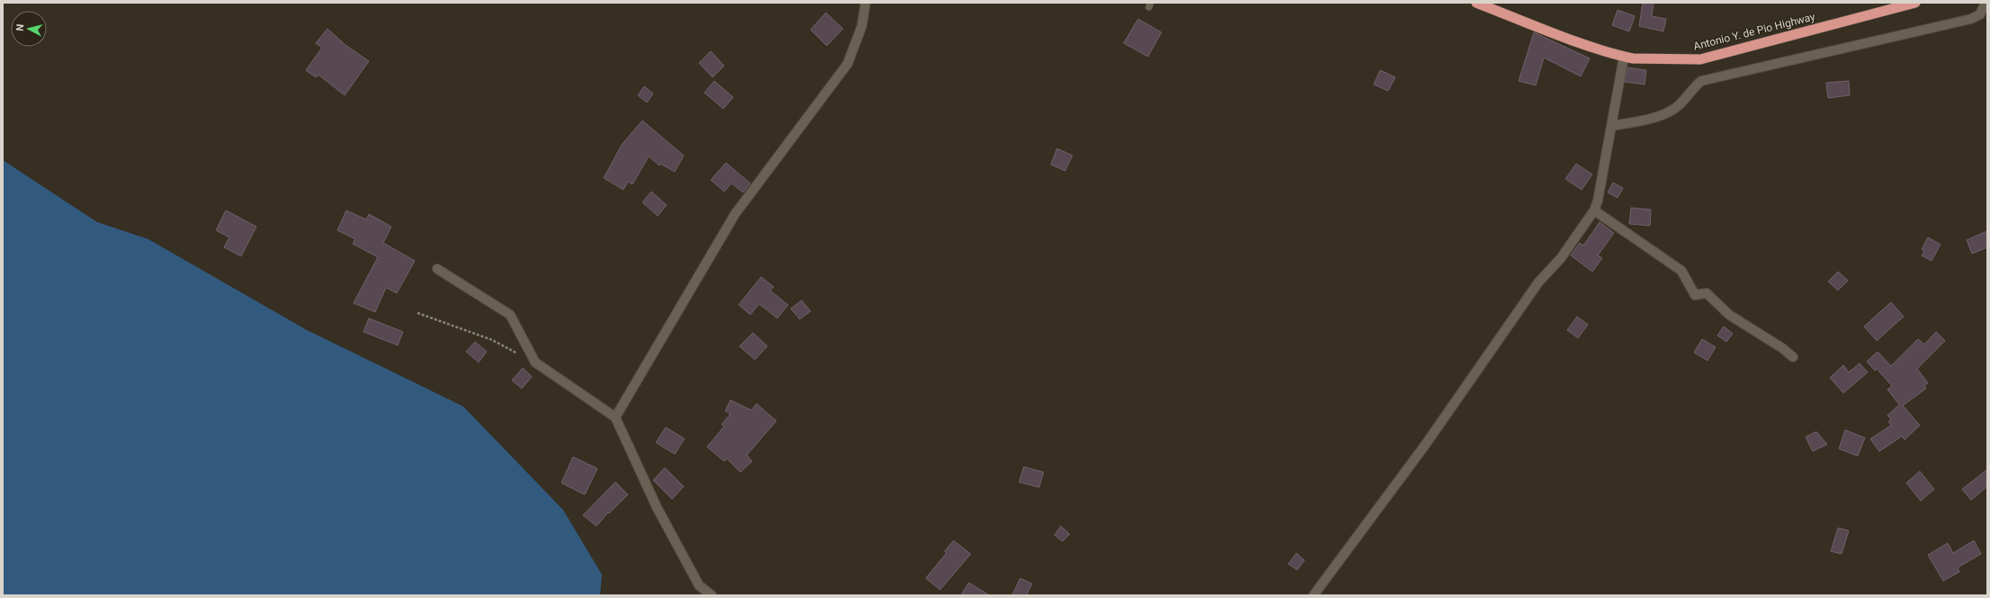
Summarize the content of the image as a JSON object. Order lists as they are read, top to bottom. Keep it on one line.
{"streets":{"highway":["Antonio Y. de Pio Highway"]},"north":"left"}
